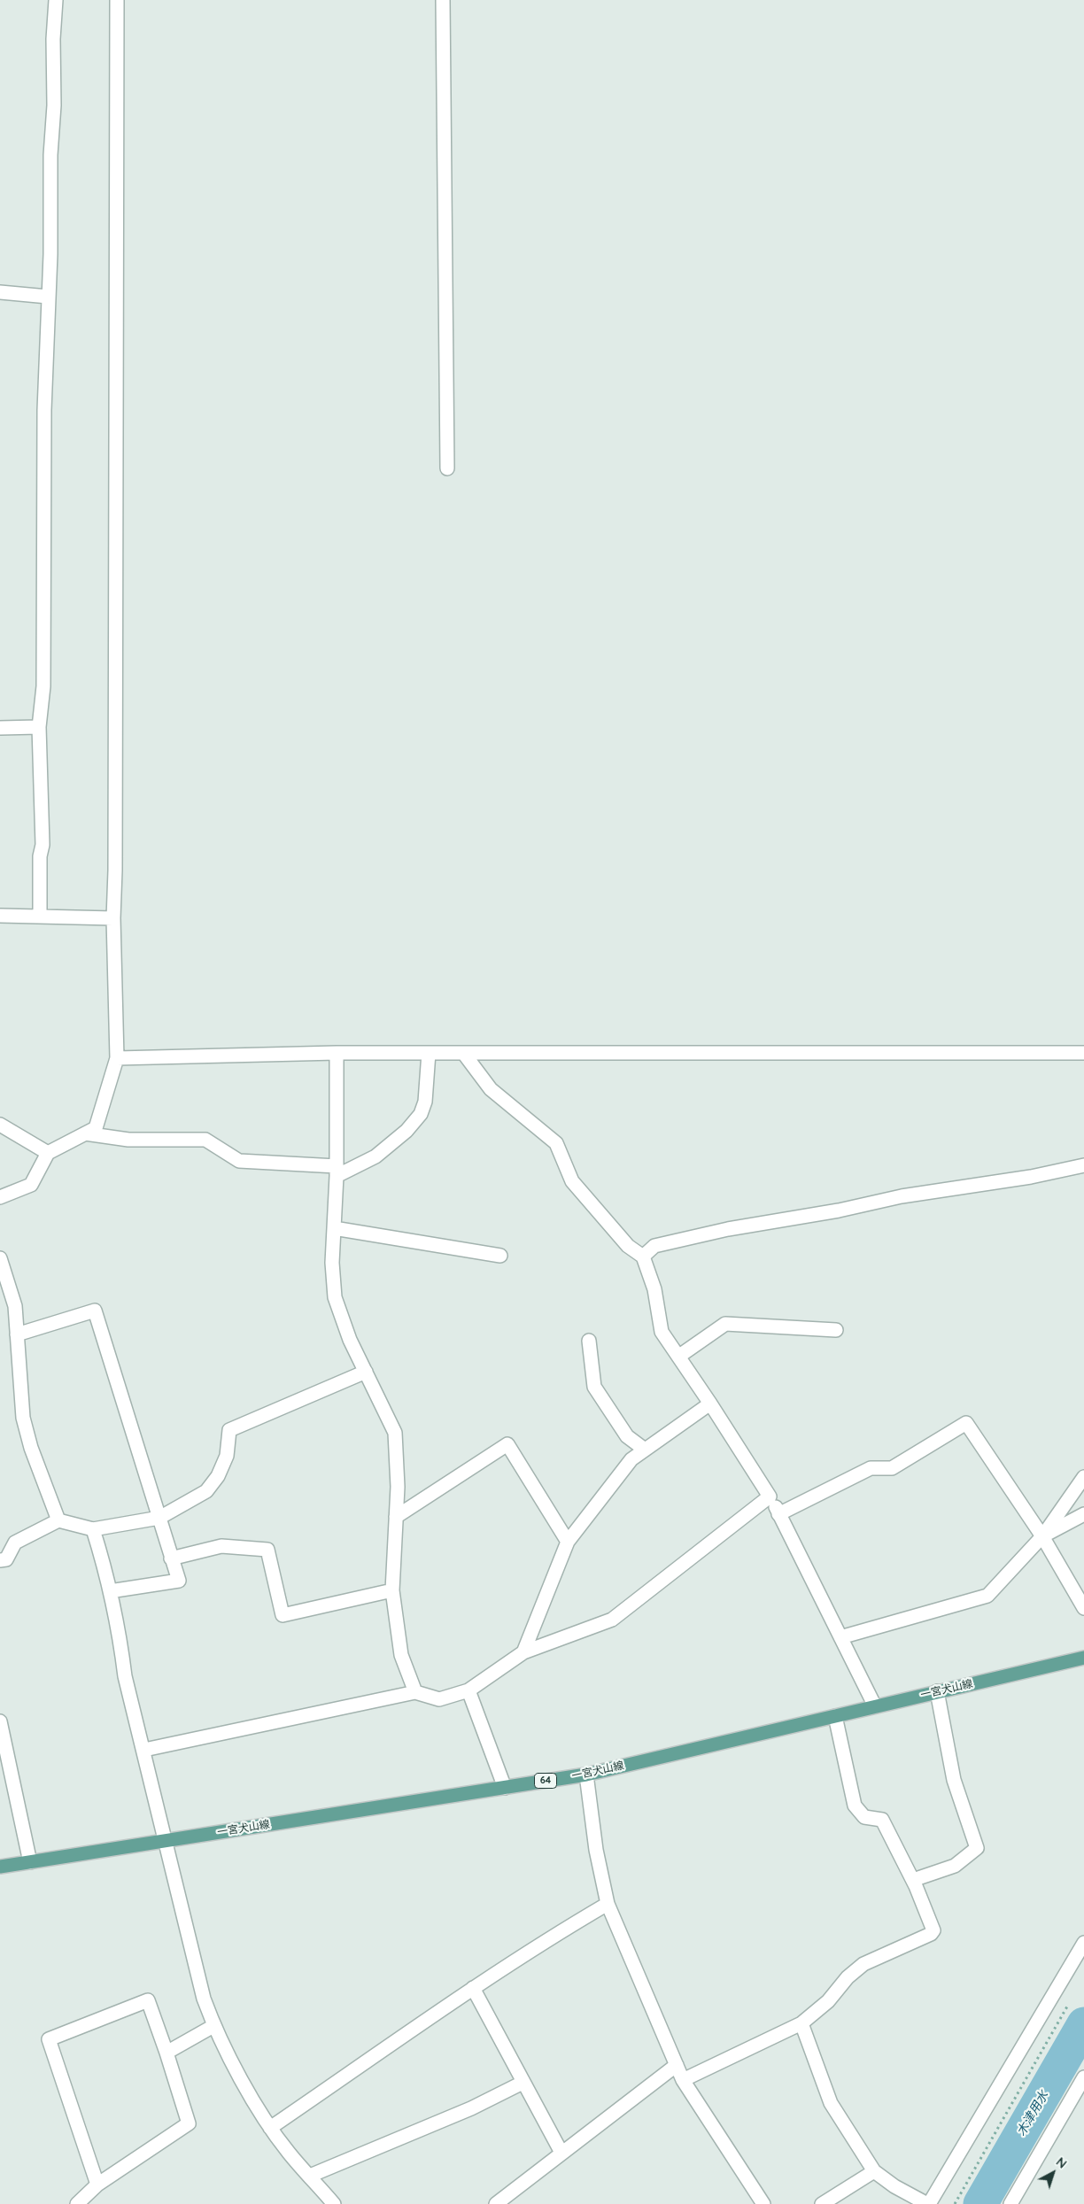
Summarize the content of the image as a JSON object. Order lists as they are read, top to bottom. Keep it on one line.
{"streets":{"main road":["一宮犬山線","64"]},"water":["木津用水"],"north":"top right"}
